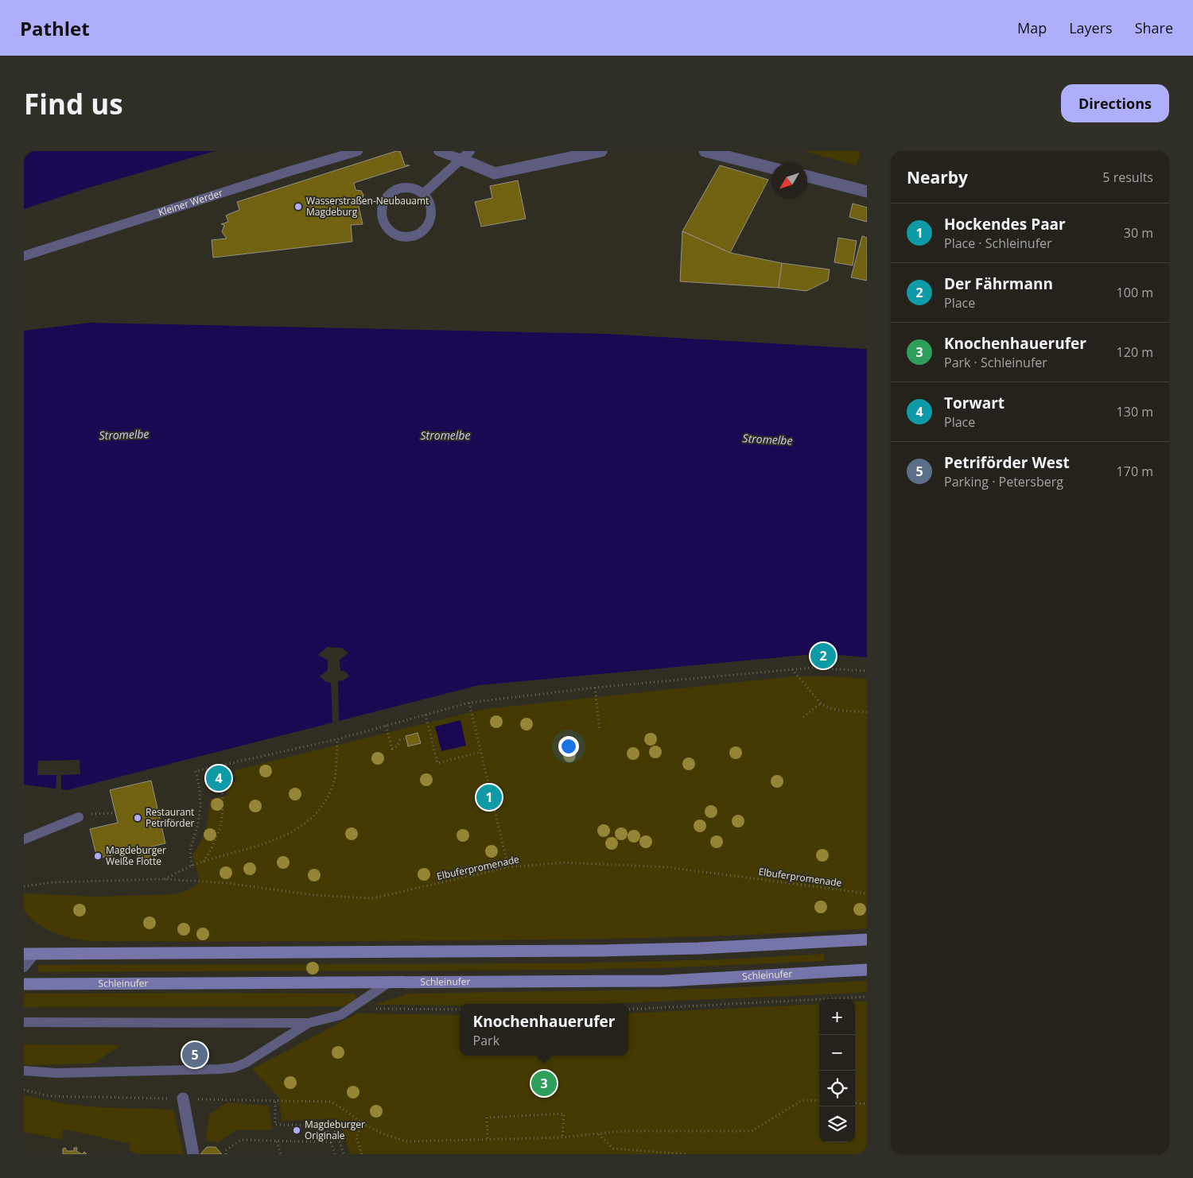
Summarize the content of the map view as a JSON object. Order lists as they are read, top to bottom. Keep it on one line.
{"streets":{"main road":["Schleinufer"],"lane":["Kleiner Werder"],"path":["Elbuferpromenade"]},"water":["Stromelbe"],"places":["Wasserstraßen-Neubauamt Magdeburg","Restaurant Petriförder","Magdeburger Weiße Flotte","Magdeburger Originale"],"north":"bottom left","page":{"header":"Pathlet","nav":["Map","Layers","Share"],"buttons":"Directions","title":"Find us","heading":["Nearby","5 results"],"list":[{"mark":"1","name":"Hockendes Paar","note":"Place · Schleinufer","value":"30 m"},{"mark":"2","name":"Der Fährmann","note":"Place","value":"100 m"},{"mark":"3","name":"Knochenhauerufer","note":"Park · Schleinufer","value":"120 m"},{"mark":"4","name":"Torwart","note":"Place","value":"130 m"},{"mark":"5","name":"Petriförder West","note":"Parking · Petersberg","value":"170 m"}],"pins":["2","4","1","5","3"],"map_buttons":["+","−"],"popup":["Knochenhauerufer","Park"]}}
